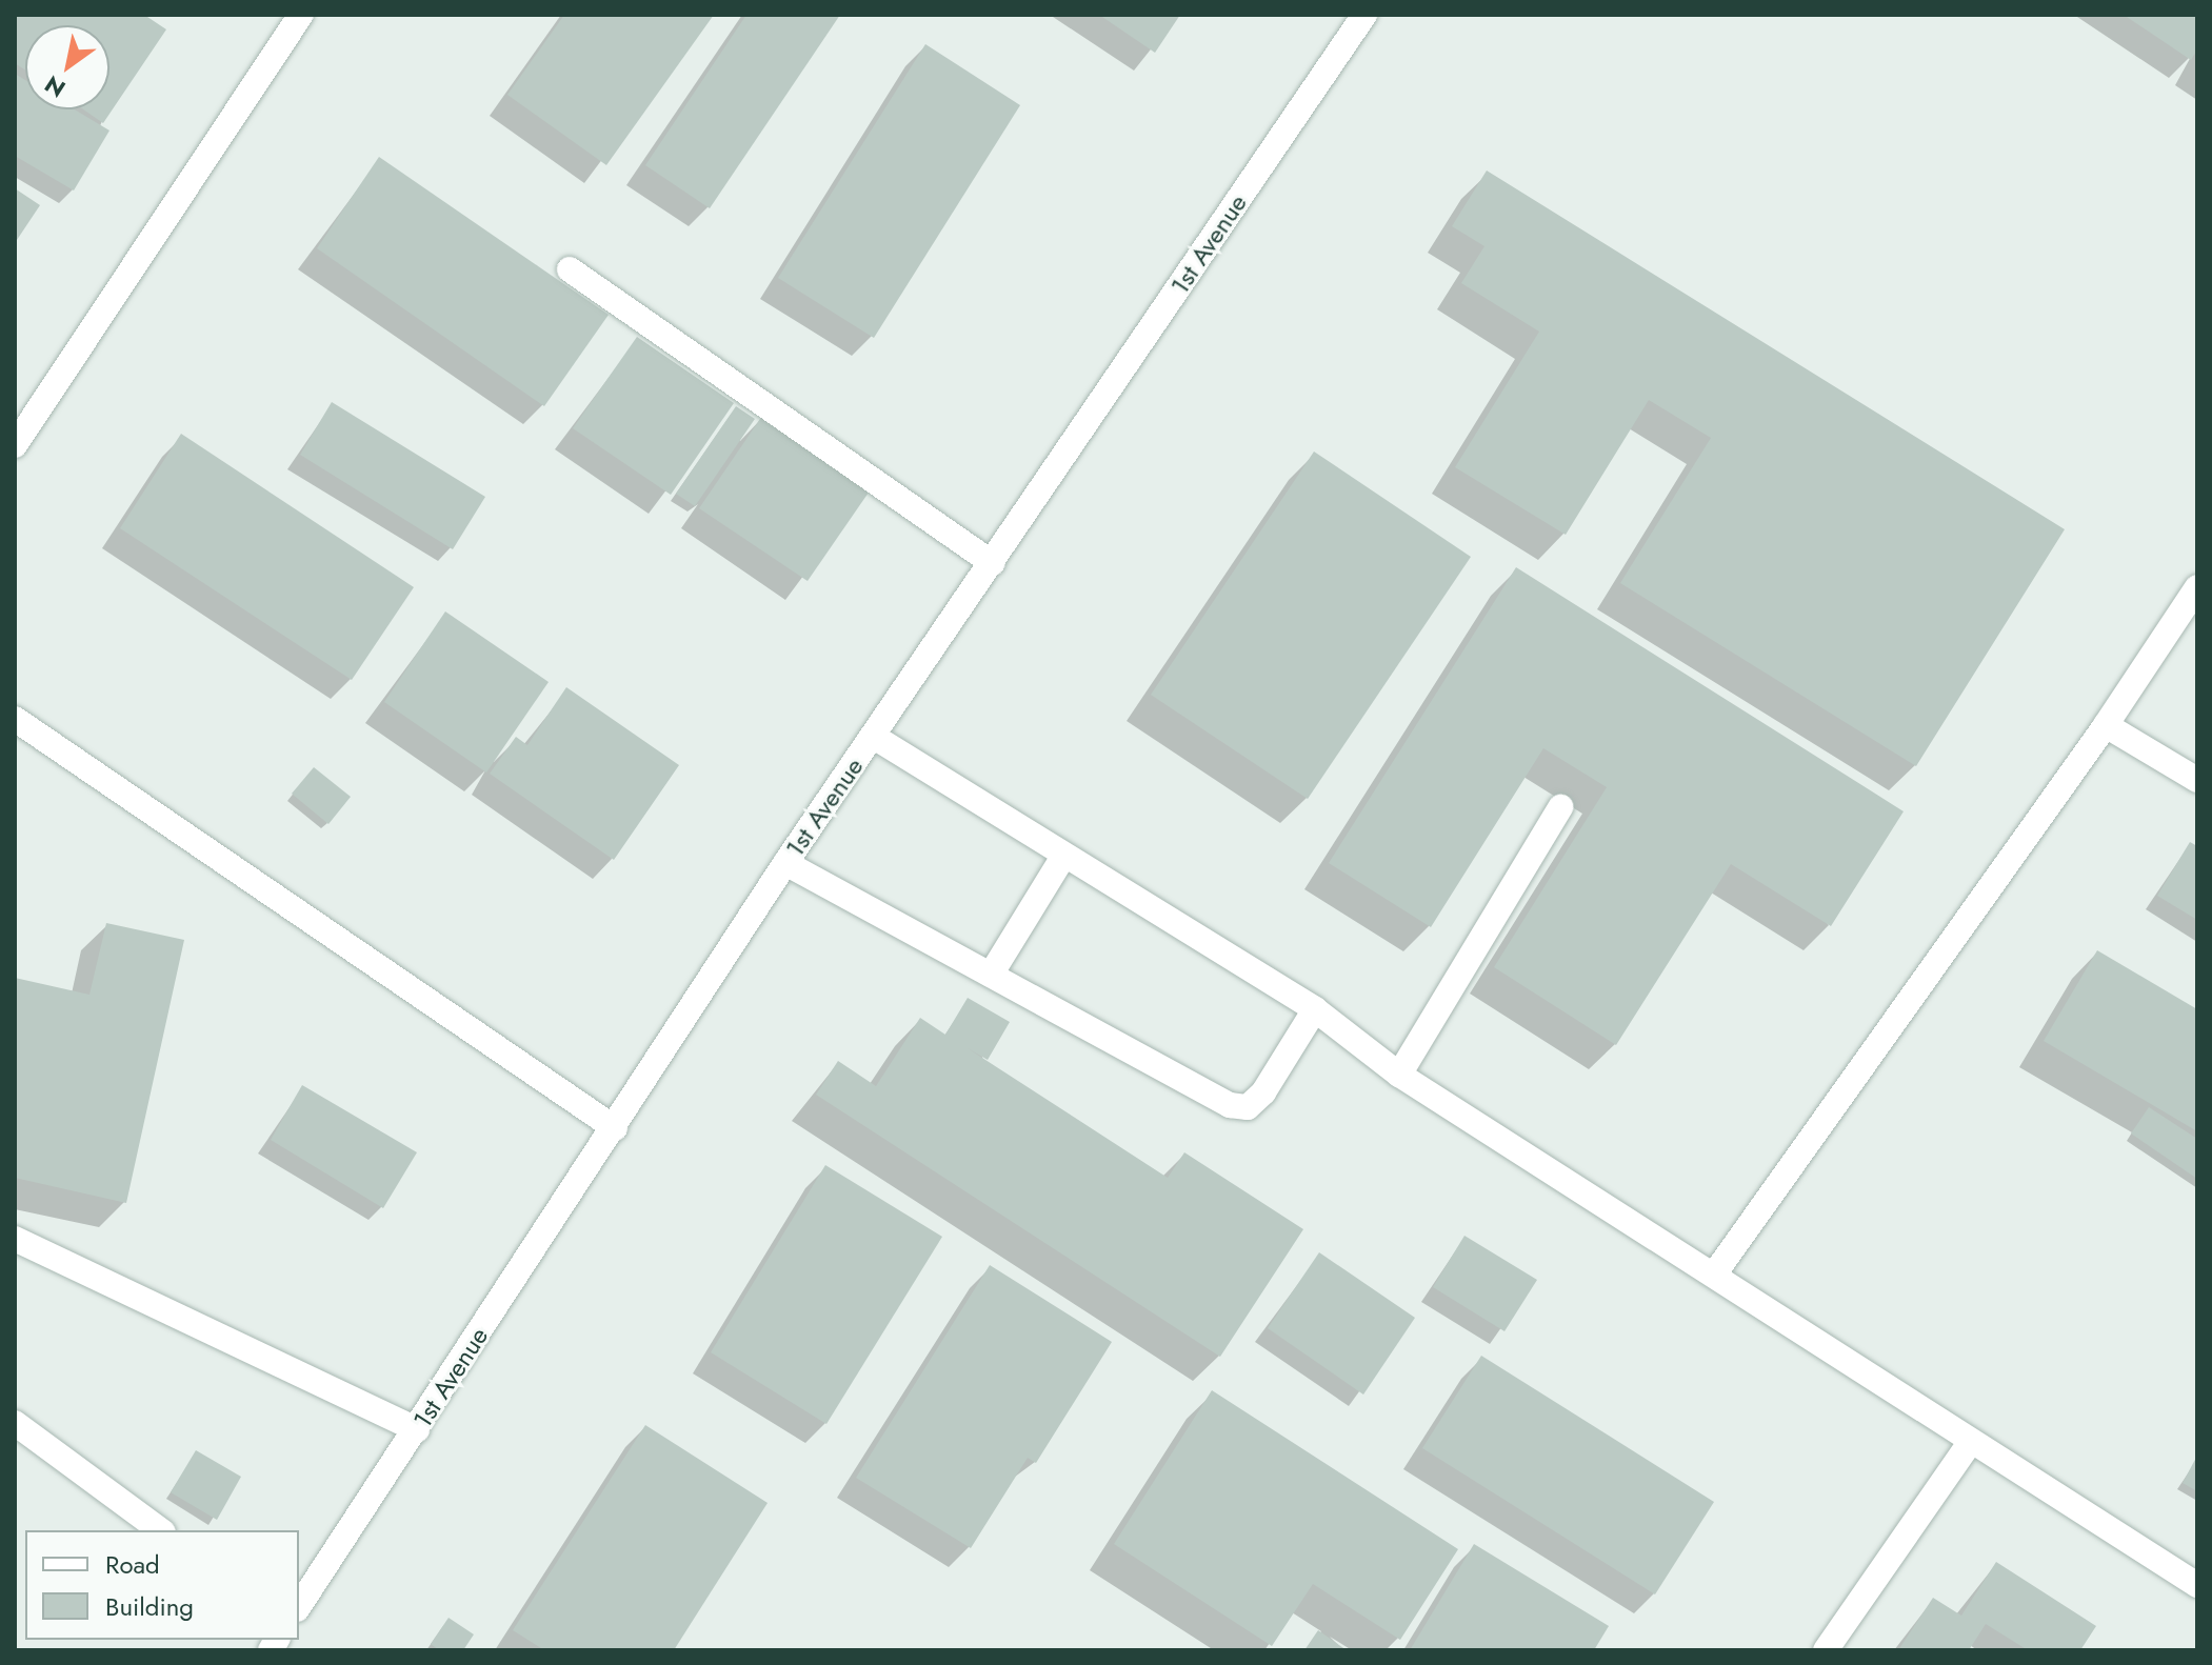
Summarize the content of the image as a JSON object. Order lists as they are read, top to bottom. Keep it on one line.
{"streets":{"street":["1st Avenue"]},"legend":["Road","Building"],"north":"bottom left"}
